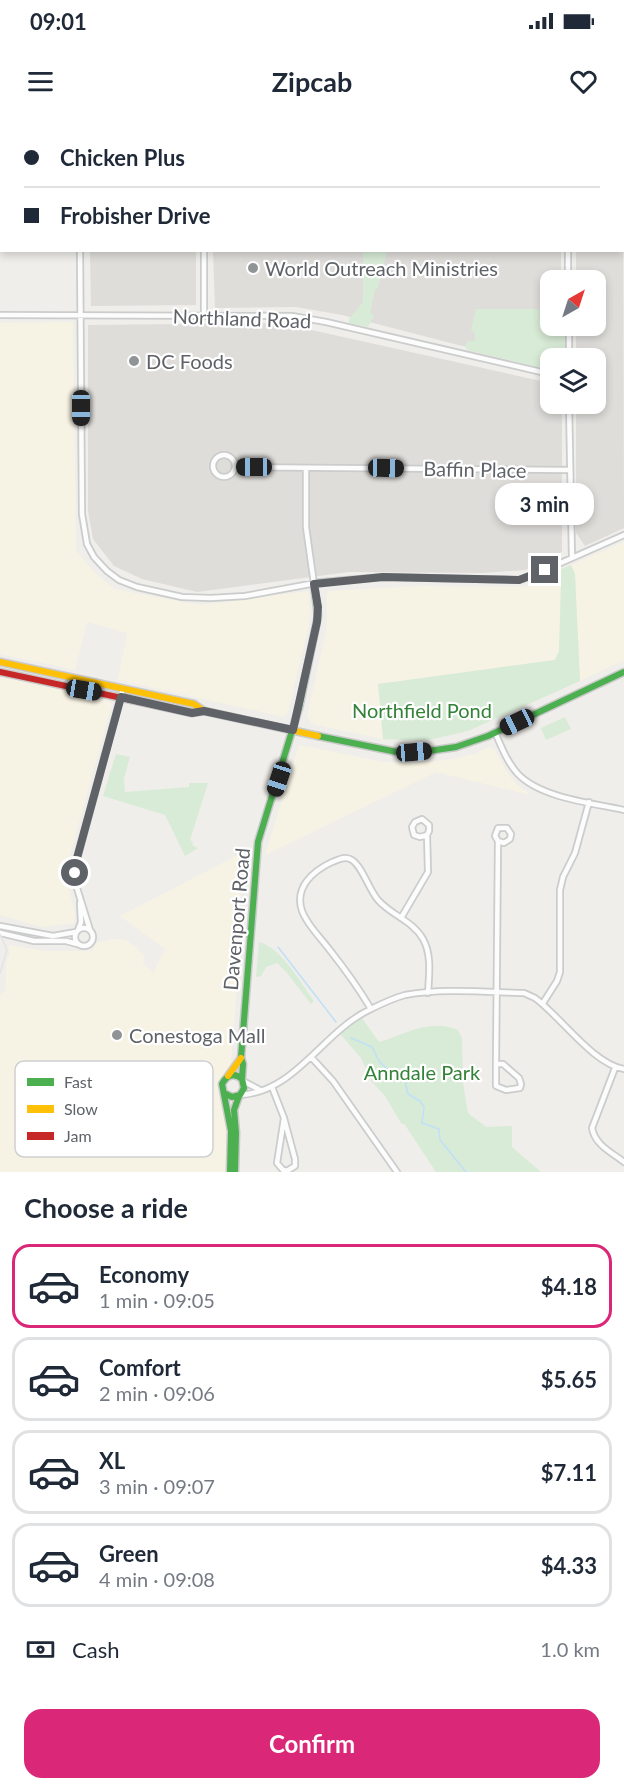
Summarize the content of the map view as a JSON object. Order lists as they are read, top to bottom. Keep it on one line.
{"streets":{"main road":["Davenport Road"],"street":["Northland Road","Baffin Place"]},"crossings":[["Baffin Place","Davenport Road"]],"parks":["Northfield Pond","Anndale Park"],"places":["World Outreach Ministries","DC Foods","Conestoga Mall"],"legend":["Fast","Slow","Jam"],"north":"top right","page":{"status":"09:01","header":"Zipcab","banner":["Chicken Plus","Frobisher Drive"],"bubble":"3 min","heading":"Choose a ride","list":[{"name":"Economy","note":"1 min · 09:05","value":"$4.18"},{"name":"Comfort","note":"2 min · 09:06","value":"$5.65"},{"name":"XL","note":"3 min · 09:07","value":"$7.11"},{"name":"Green","note":"4 min · 09:08","value":"$4.33"}],"pay":["Cash","1.0 km"],"buttons":"Confirm"}}
